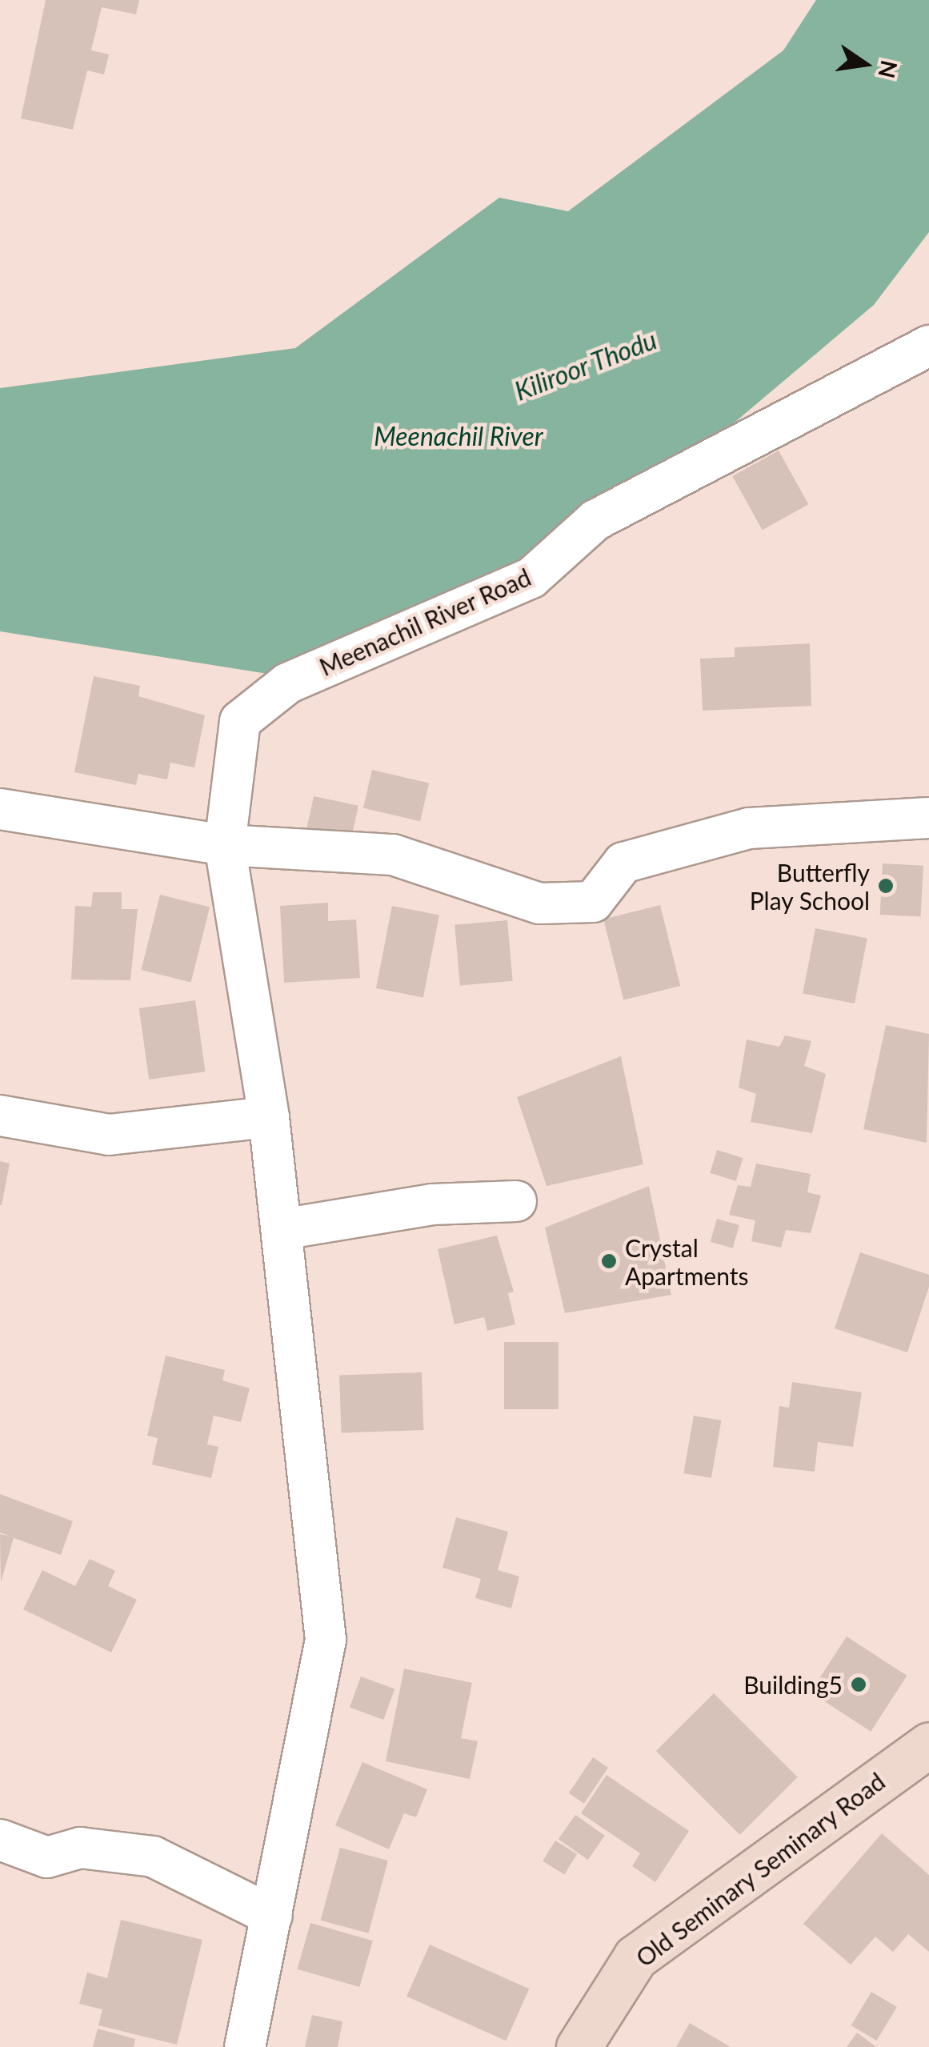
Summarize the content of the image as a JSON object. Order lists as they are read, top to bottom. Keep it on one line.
{"streets":{"main road":["Old Seminary Seminary Road"],"street":["Meenachil River Road"]},"water":["Kiliroor Thodu","Meenachil River"],"places":["Butterfly Play School","Crystal Apartments","Building5"],"north":"right"}
